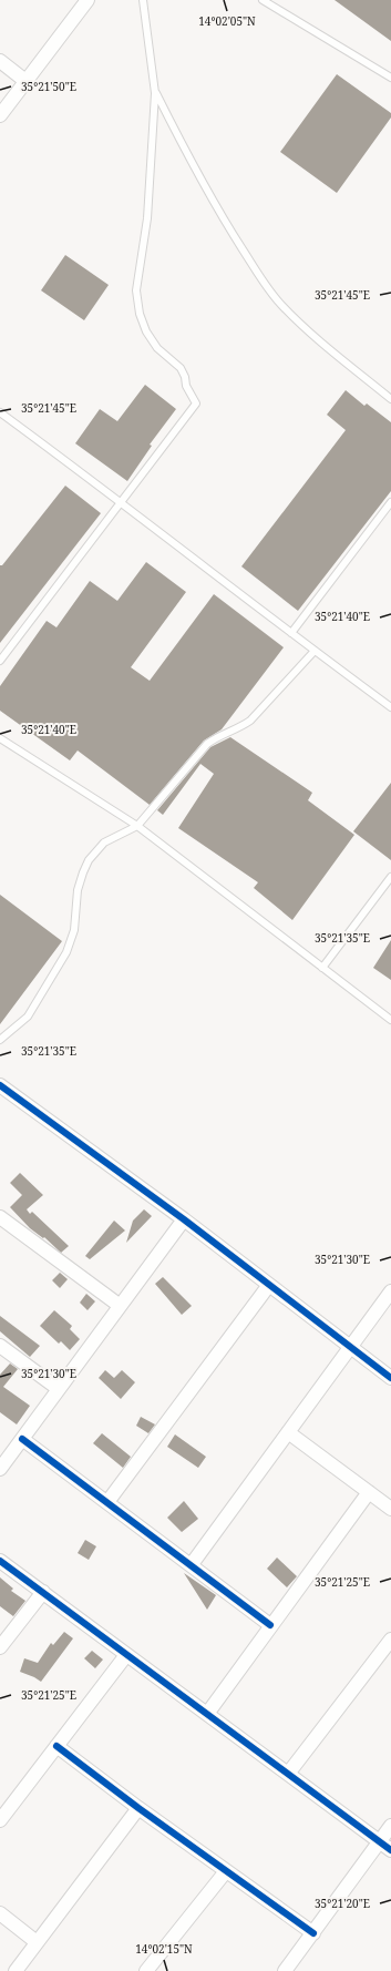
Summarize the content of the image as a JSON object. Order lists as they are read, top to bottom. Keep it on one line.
{"coordinates":["14°02'05\"N","35°21'50\"E","35°21'45\"E","35°21'40\"E","35°21'35\"E","35°21'30\"E","35°21'25\"E","35°21'20\"E","14°02'15\"N"]}
